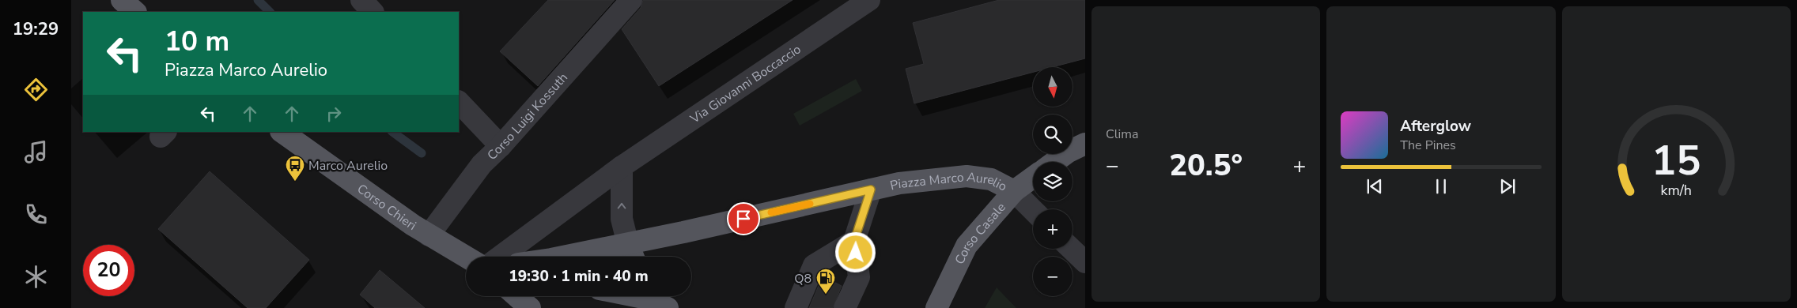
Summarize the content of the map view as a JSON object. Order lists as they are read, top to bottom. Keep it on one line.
{"streets":{"main road":["Piazza Marco Aurelio","Corso Chieri","Corso Casale"],"street":["Via Giovanni Boccaccio","Corso Luigi Kossuth"]},"crossings":[["Corso Luigi Kossuth","Corso Chieri"],["Piazza Marco Aurelio","Corso Casale"]],"places":{"bus stop":["Marco Aurelio"],"fuel station":["Q8"]},"north":"bottom","page":{"tabs":"19:29","tile":"Clima","turn":["10 m","Piazza Marco Aurelio"],"map_buttons":["+","−"],"song":["Afterglow","The Pines"],"heat":["−","20.5°","+"],"limit":"20","trip":"19:30 · 1 min · 40 m","gauge":["15","km/h"]}}
